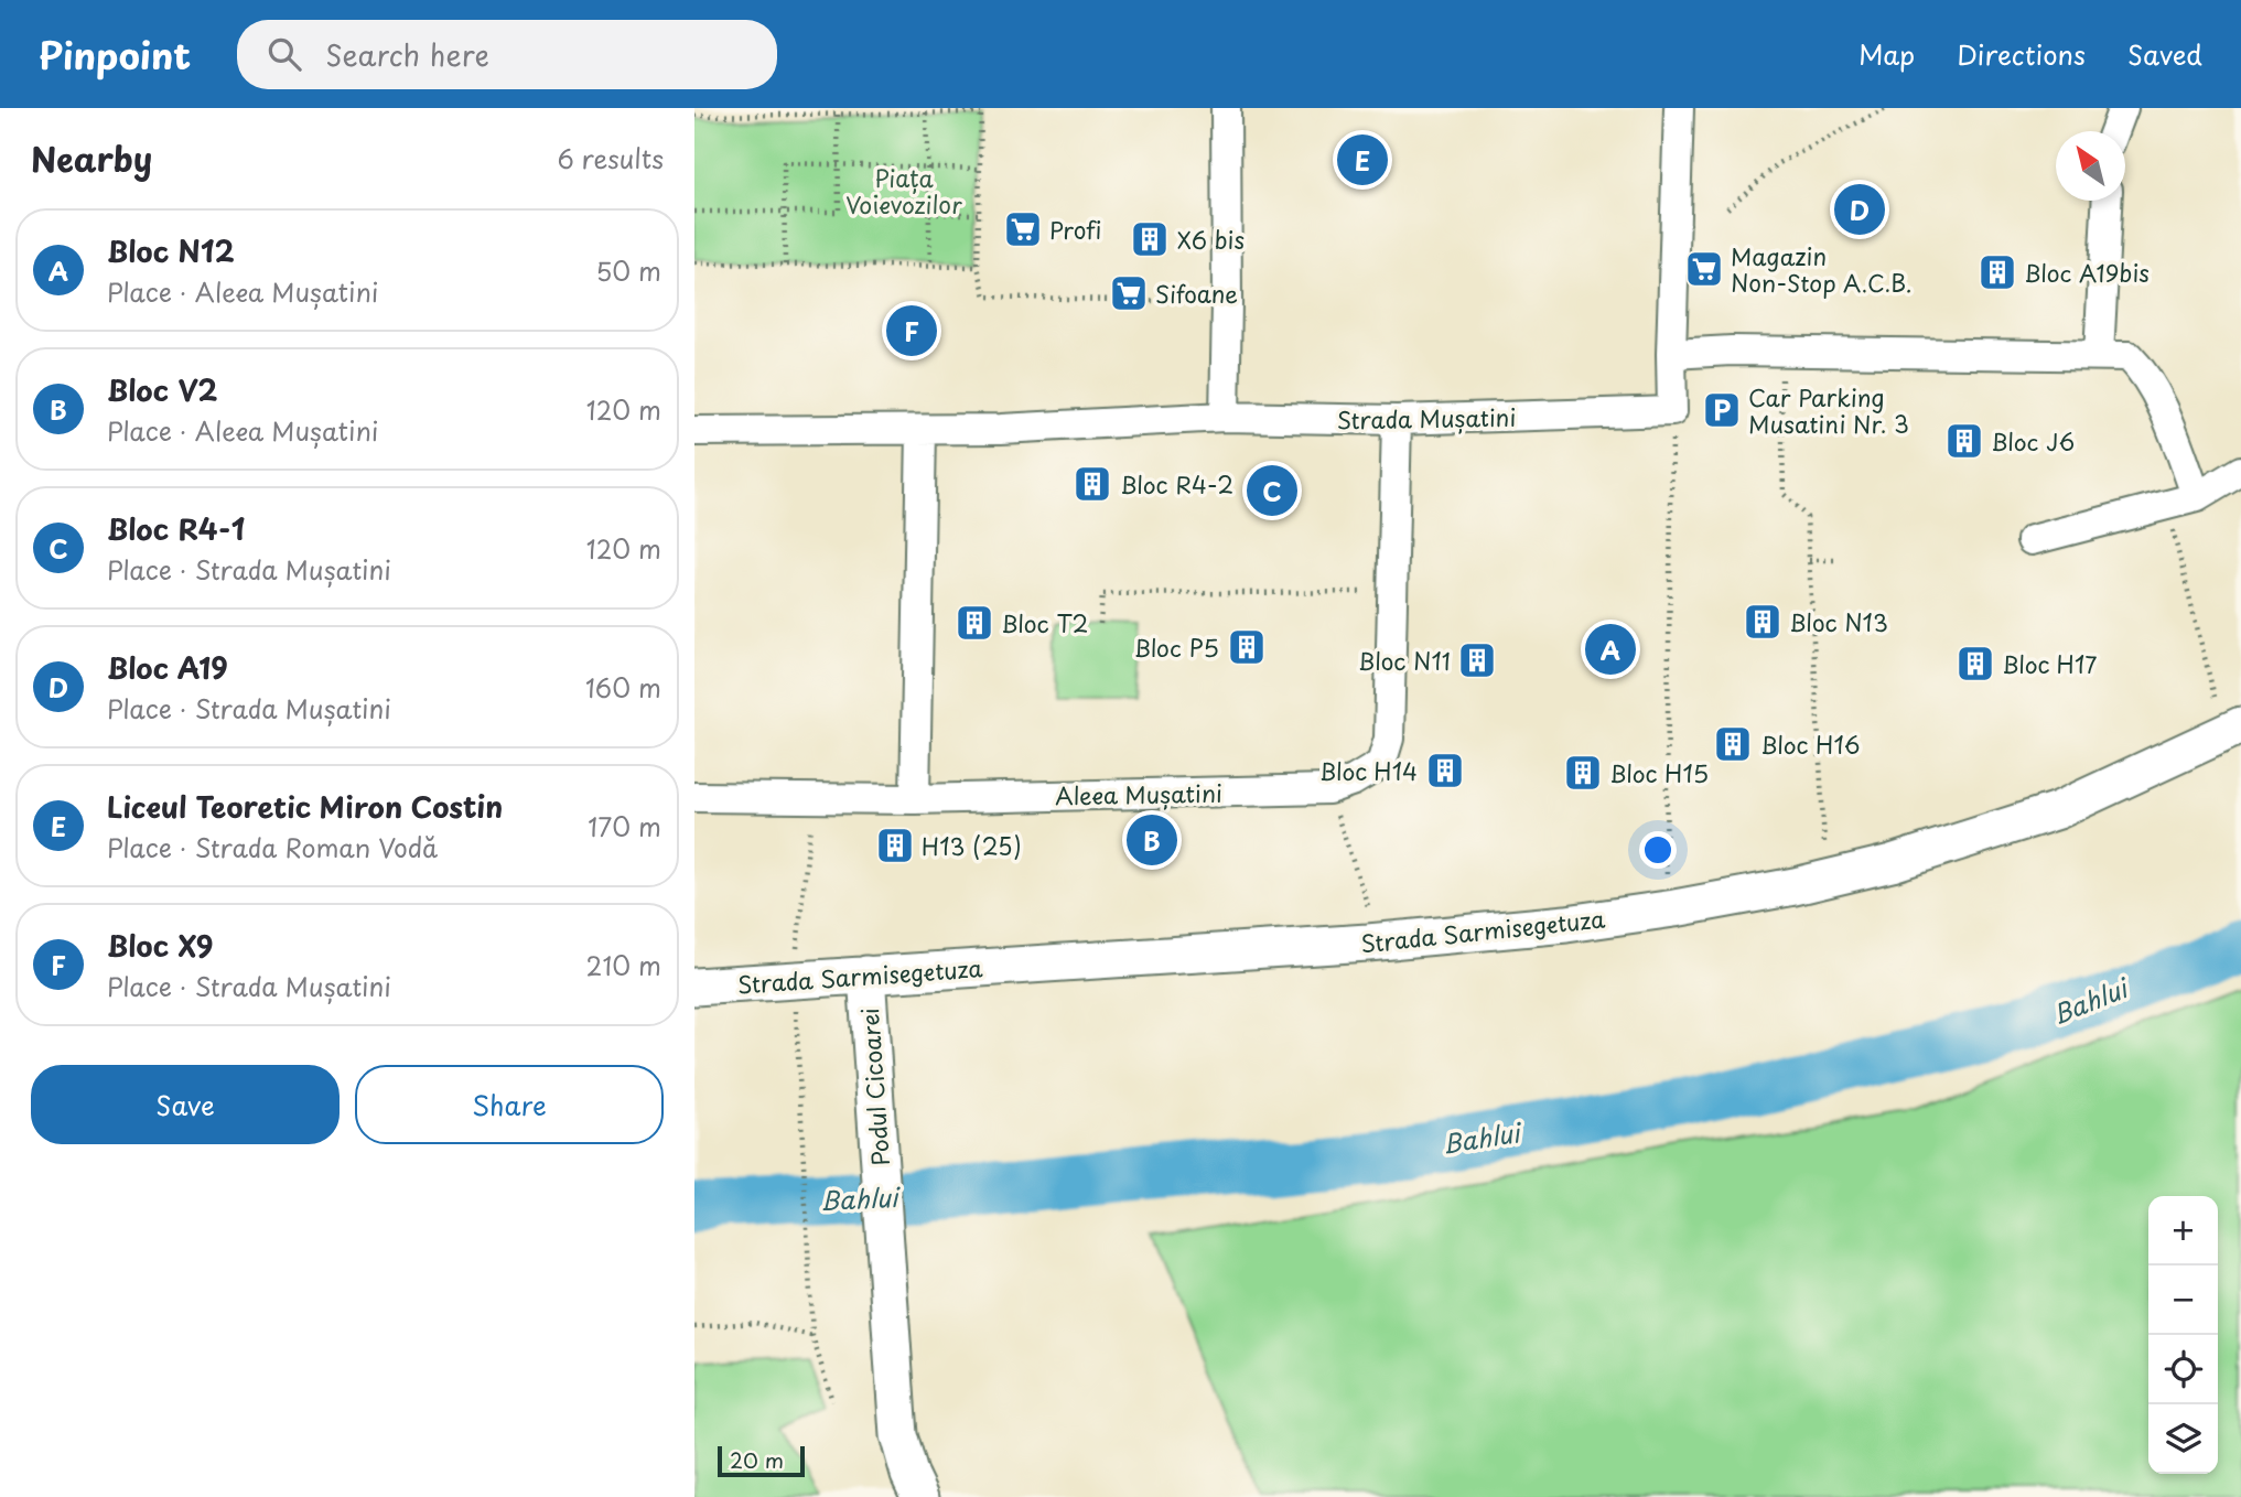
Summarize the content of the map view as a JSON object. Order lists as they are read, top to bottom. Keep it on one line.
{"streets":{"street":["Strada Mușatini","Aleea Mușatini","Strada Sarmisegetuza","Podul Cicoarei"]},"crossings":[["Strada Mușatini","Aleea Mușatini"],["Strada Sarmisegetuza","Podul Cicoarei"]],"water":["Bahlui"],"parks":["Piața Voievozilor"],"places":{"supermarket":["Profi","Magazin Non-Stop A.C.B.","Sifoane"],"building":["X6 bis","Bloc A19bis","Bloc J6","Bloc R4-2","Bloc N13","Bloc T2","Bloc P5","Bloc N11","Bloc H17","Bloc H16","Bloc H14","Bloc H15","H13 (25)"],"parking":["Car Parking Musatini Nr. 3"]},"scale_bar":"20 m","north":"top left","page":{"header":"Pinpoint","search":"Search here","nav":["Map","Directions","Saved"],"heading":["Nearby","6 results"],"pins":["E","D","F","C","A","B"],"list":[{"mark":"A","name":"Bloc N12","note":"Place · Aleea Mușatini","value":"50 m"},{"mark":"B","name":"Bloc V2","note":"Place · Aleea Mușatini","value":"120 m"},{"mark":"C","name":"Bloc R4-1","note":"Place · Strada Mușatini","value":"120 m"},{"mark":"D","name":"Bloc A19","note":"Place · Strada Mușatini","value":"160 m"},{"mark":"E","name":"Liceul Teoretic Miron Costin","note":"Place · Strada Roman Vodă","value":"170 m"},{"mark":"F","name":"Bloc X9","note":"Place · Strada Mușatini","value":"210 m"}],"buttons":["Save","Share"],"map_buttons":["+","−"],"scale":"20 m"}}
